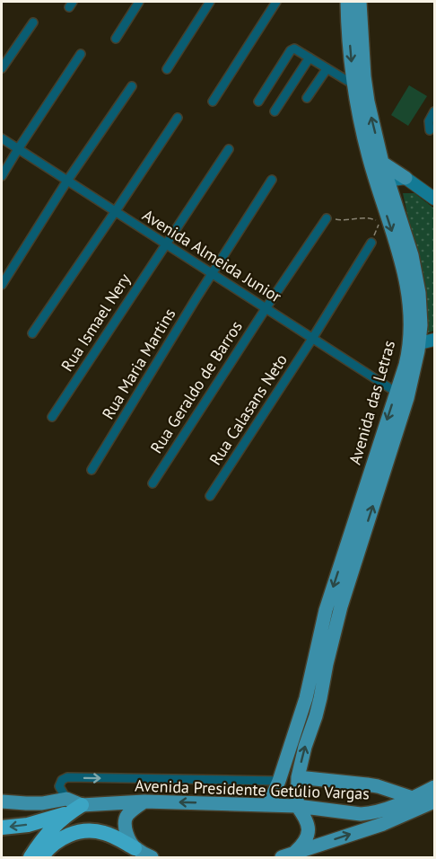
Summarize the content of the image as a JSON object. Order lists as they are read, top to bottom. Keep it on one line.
{"streets":{"main road":["Avenida das Letras","Avenida Presidente Getúlio Vargas"],"street":["Avenida Almeida Junior","Rua Ismael Nery","Rua Maria Martins","Rua Geraldo de Barros","Rua Calasans Neto"]},"crossings":[["Avenida Almeida Junior","Rua Ismael Nery"],["Avenida Almeida Junior","Rua Maria Martins"],["Avenida Almeida Junior","Rua Geraldo de Barros"],["Avenida Almeida Junior","Avenida das Letras"],["Avenida Almeida Junior","Rua Calasans Neto"],["Avenida das Letras","Avenida Presidente Getúlio Vargas"]]}
